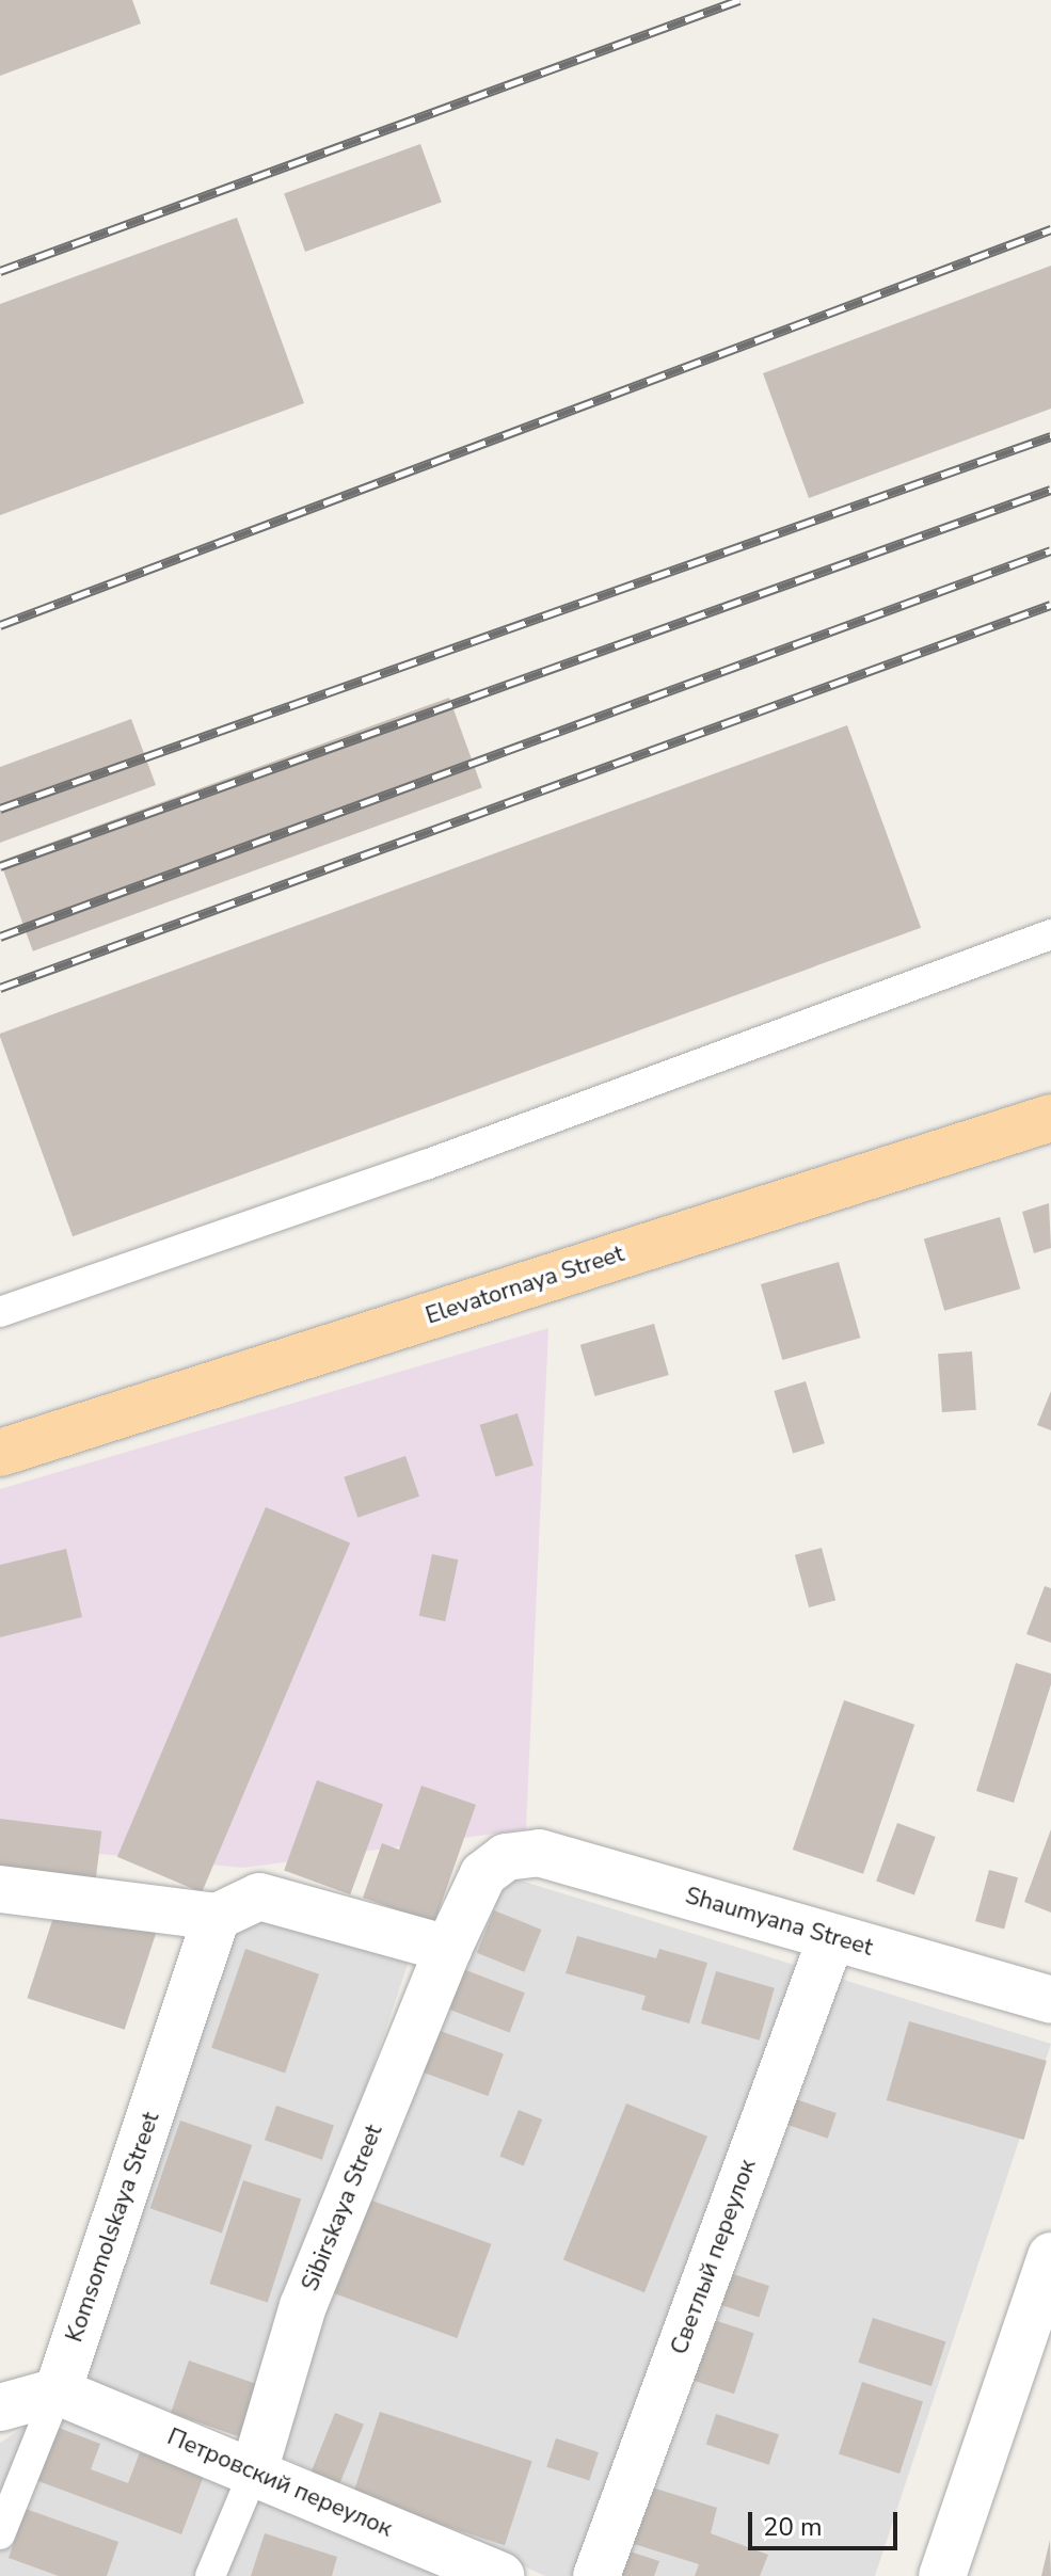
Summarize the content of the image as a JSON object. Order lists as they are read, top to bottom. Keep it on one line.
{"streets":{"main road":["Elevatornaya Street"],"street":["Shaumyana Street","Sibirskaya Street","Komsomolskaya Street","Светлый переулок","Петровский переулок"]},"crossings":[["Shaumyana Street","Sibirskaya Street"],["Shaumyana Street","Светлый переулок"],["Sibirskaya Street","Петровский переулок"],["Komsomolskaya Street","Петровский переулок"]],"scale_bar":"20 m"}
